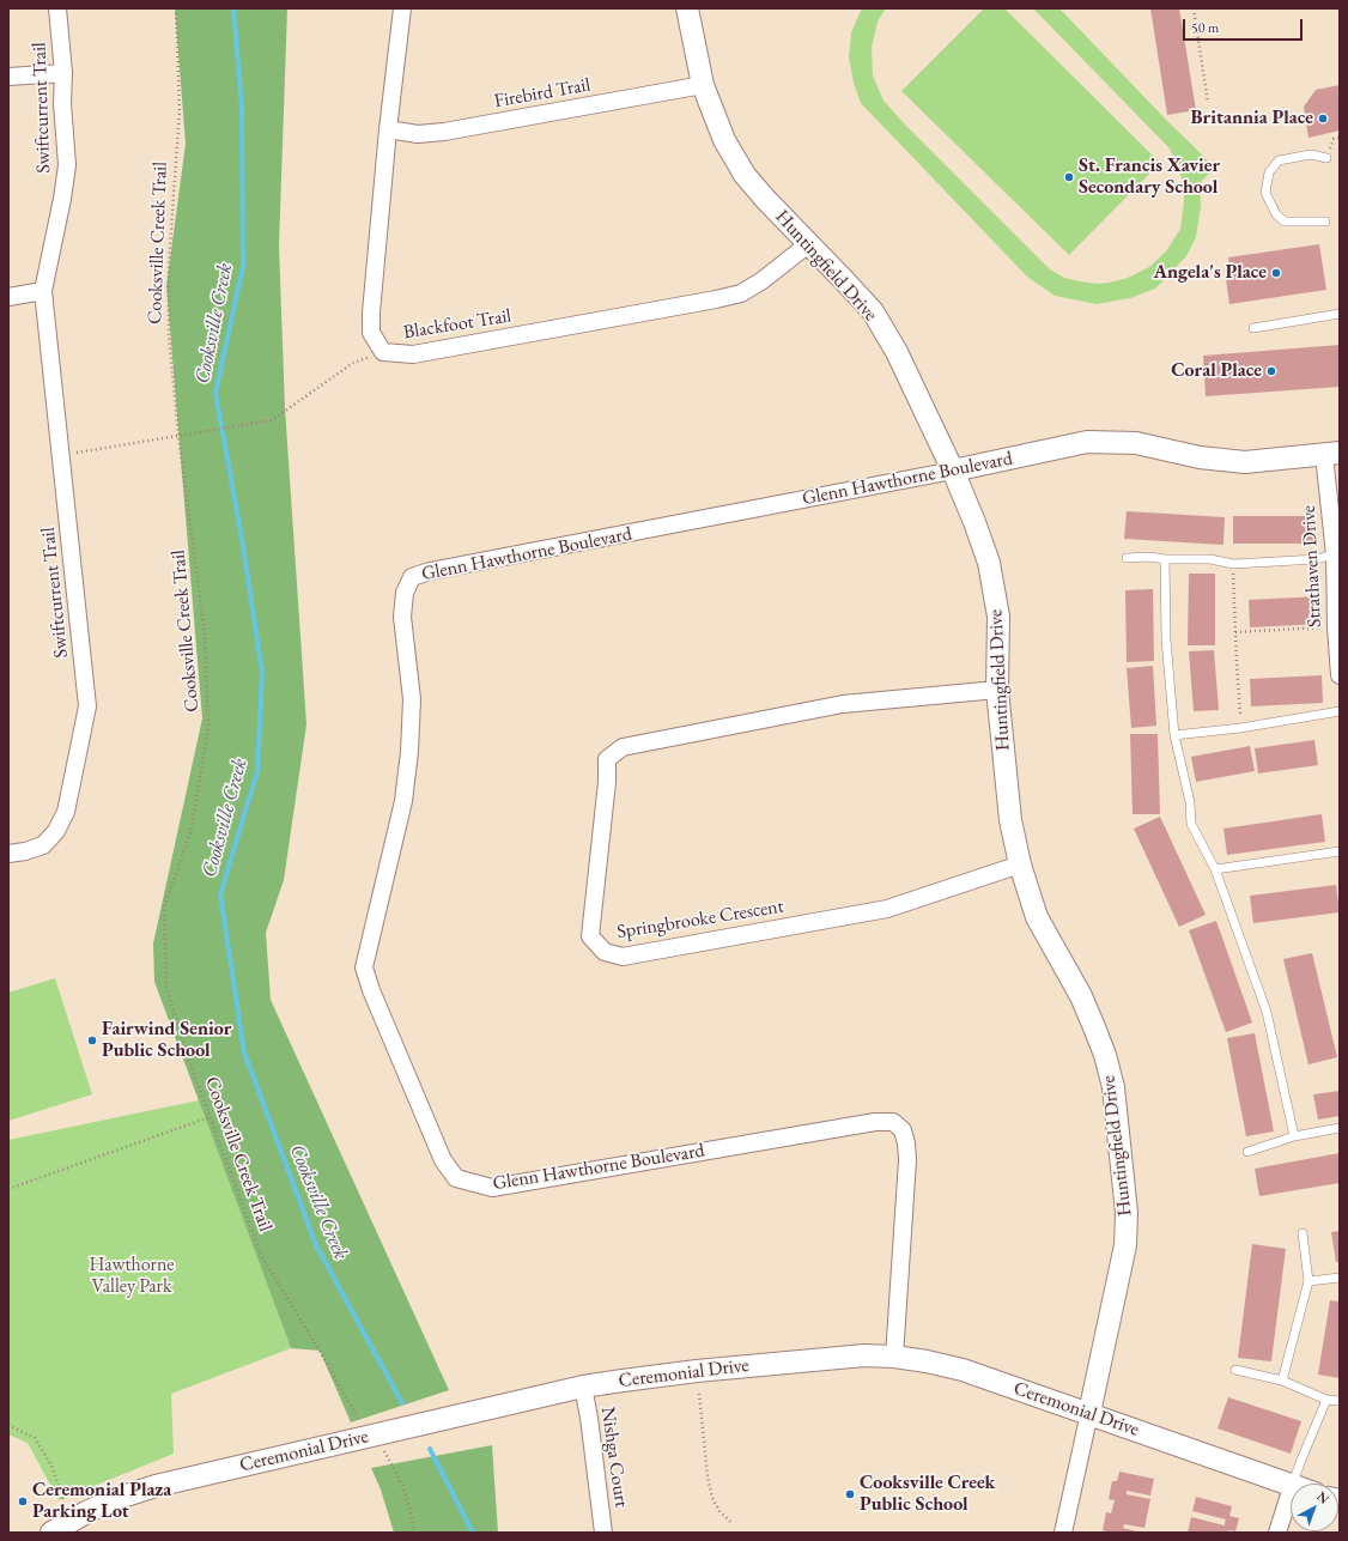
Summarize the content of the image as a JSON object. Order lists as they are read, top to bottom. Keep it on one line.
{"streets":{"street":["Firebird Trail","Swiftcurrent Trail","Huntingfield Drive","Blackfoot Trail","Glenn Hawthorne Boulevard","Strathaven Drive","Springbrooke Crescent","Ceremonial Drive","Nishga Court"],"path":["Cooksville Creek Trail"]},"crossings":[["Firebird Trail","Huntingfield Drive"],["Firebird Trail","Blackfoot Trail"],["Cooksville Creek Trail","Ceremonial Drive"],["Huntingfield Drive","Blackfoot Trail"],["Huntingfield Drive","Glenn Hawthorne Boulevard"],["Huntingfield Drive","Springbrooke Crescent"],["Huntingfield Drive","Ceremonial Drive"],["Glenn Hawthorne Boulevard","Strathaven Drive"],["Glenn Hawthorne Boulevard","Ceremonial Drive"],["Ceremonial Drive","Nishga Court"]],"water":["Cooksville Creek"],"parks":["Hawthorne Valley Park"],"places":["Britannia Place","St. Francis Xavier Secondary School","Angela's Place","Coral Place","Fairwind Senior Public School","Cooksville Creek Public School","Ceremonial Plaza Parking Lot"],"scale_bar":"50 m","north":"top right"}
